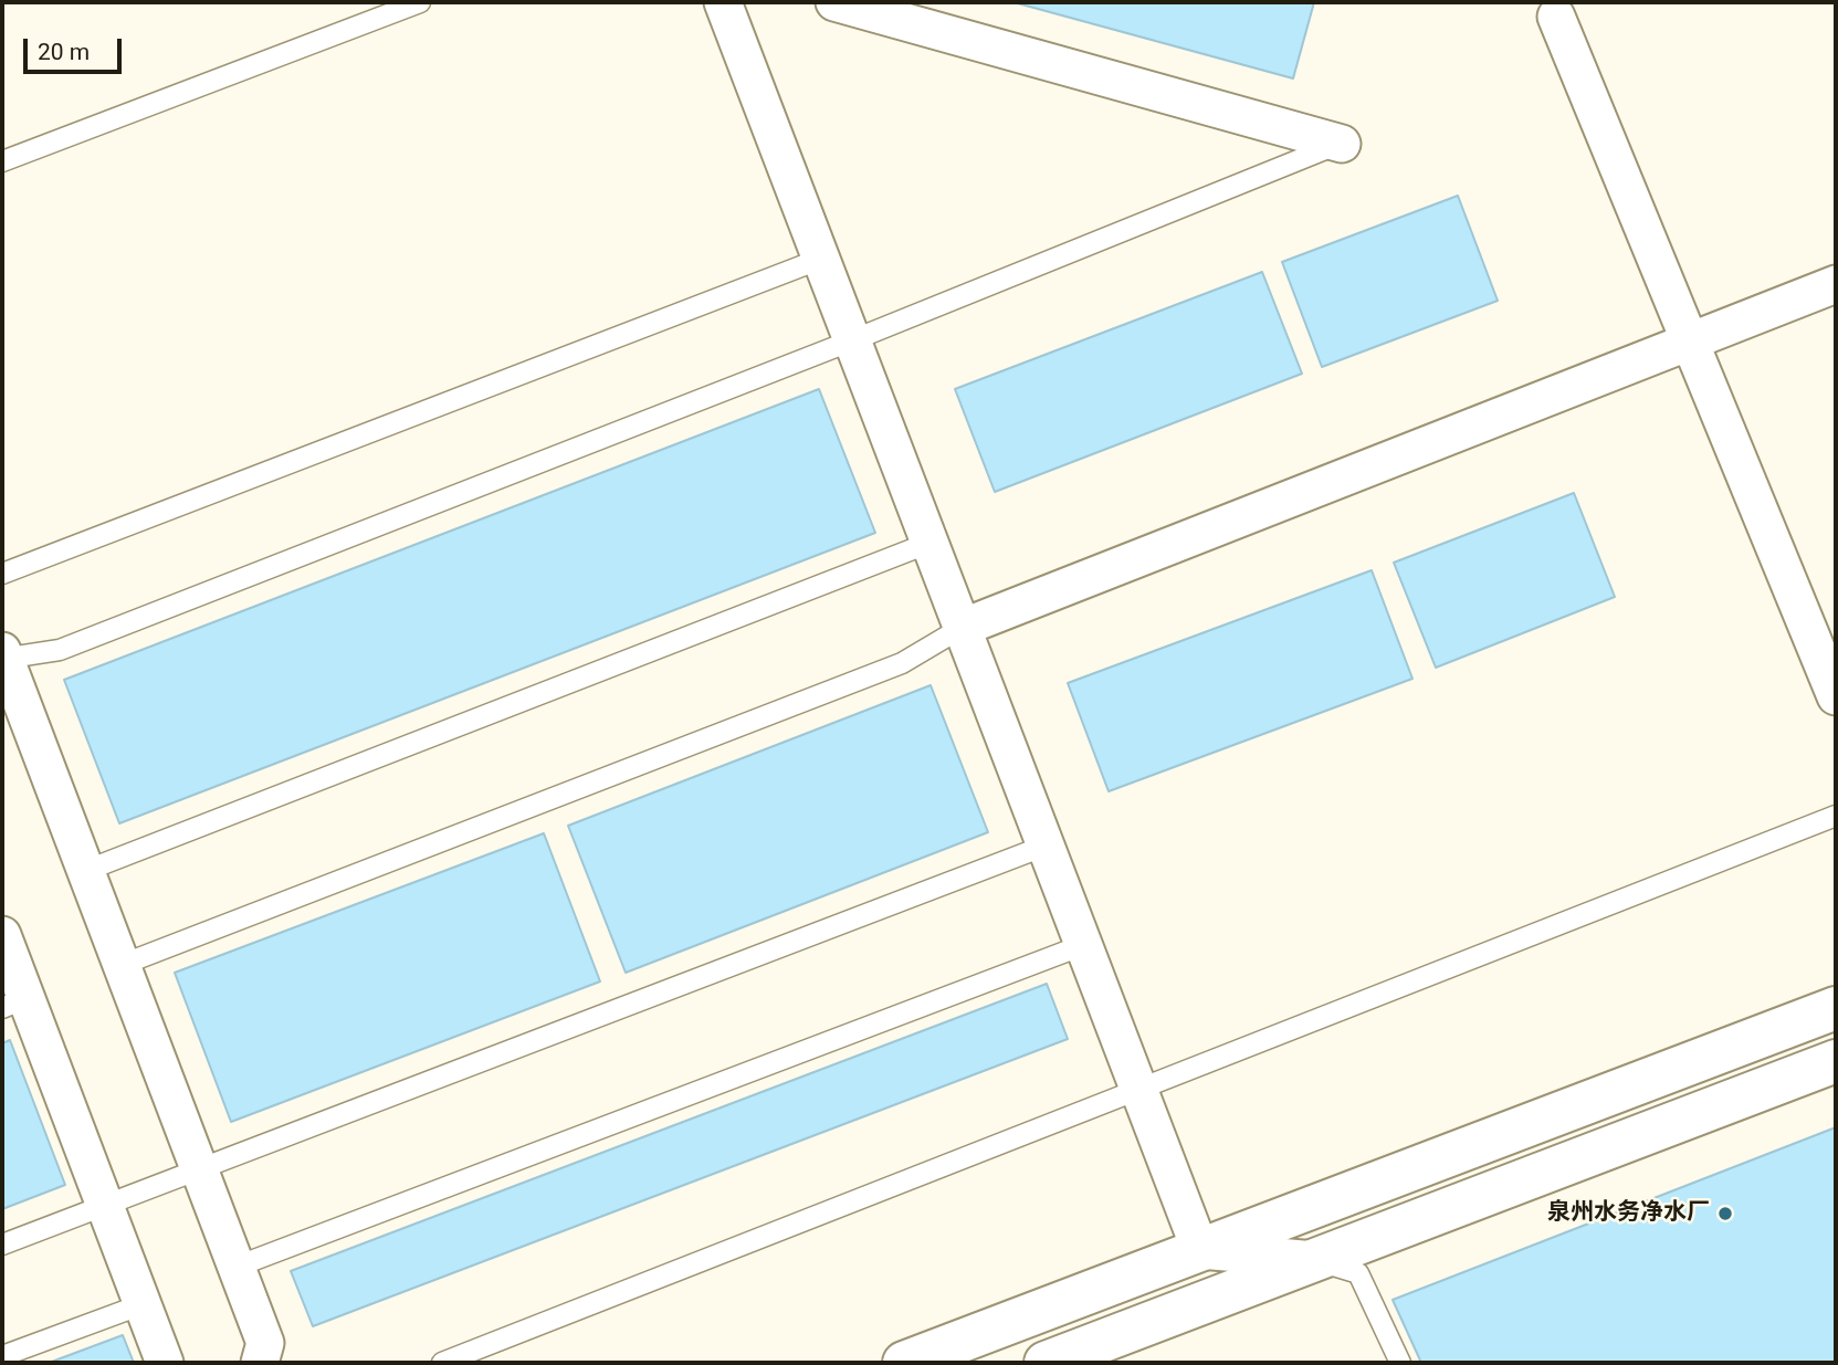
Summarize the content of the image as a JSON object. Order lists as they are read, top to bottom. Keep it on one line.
{"places":["泉州水务净水厂"],"scale_bar":"20 m"}
